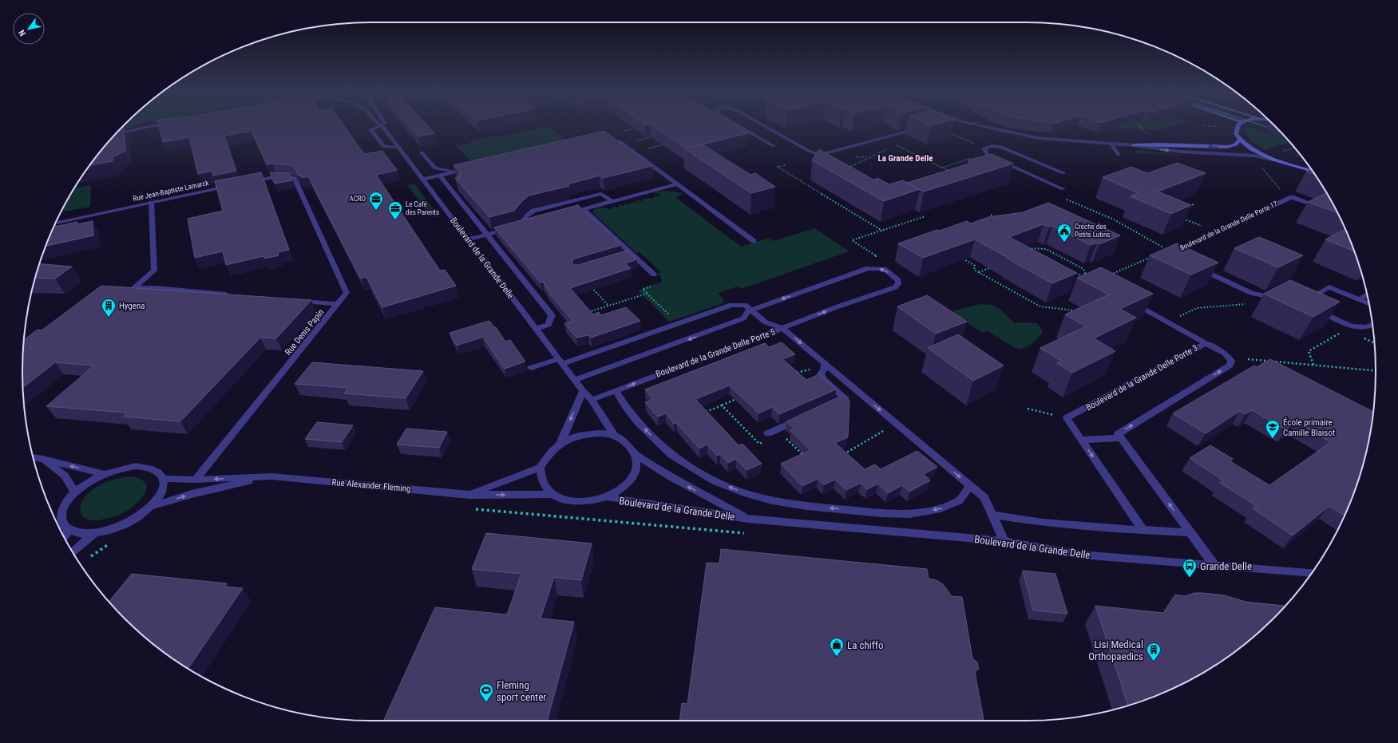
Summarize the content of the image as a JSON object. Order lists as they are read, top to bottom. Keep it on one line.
{"streets":{"street":["Rue Jean-Baptiste Lamarck","Boulevard de la Grande Delle Porte 17","Boulevard de la Grande Delle","Rue Denis Papin","Boulevard de la Grande Delle Porte 5","Boulevard de la Grande Delle Porte 3","Rue Alexander Fleming"]},"crossings":[["Boulevard de la Grande Delle","Boulevard de la Grande Delle Porte 5"],["Boulevard de la Grande Delle","Rue Alexander Fleming"],["Rue Denis Papin","Rue Alexander Fleming"]],"districts":["La Grande Delle"],"places":{"office":["ACRO","Le Café des Parents"],"public building":["Crèche des Petits Lutins"],"building":["Hygena","Lisi Medical Orthopaedics"],"school or university":["École primaire Camille Blaisot"],"bus stop":["Grande Delle"],"shop":["La chiffo"],"sports":["Fleming sport center"]},"north":"bottom left"}
